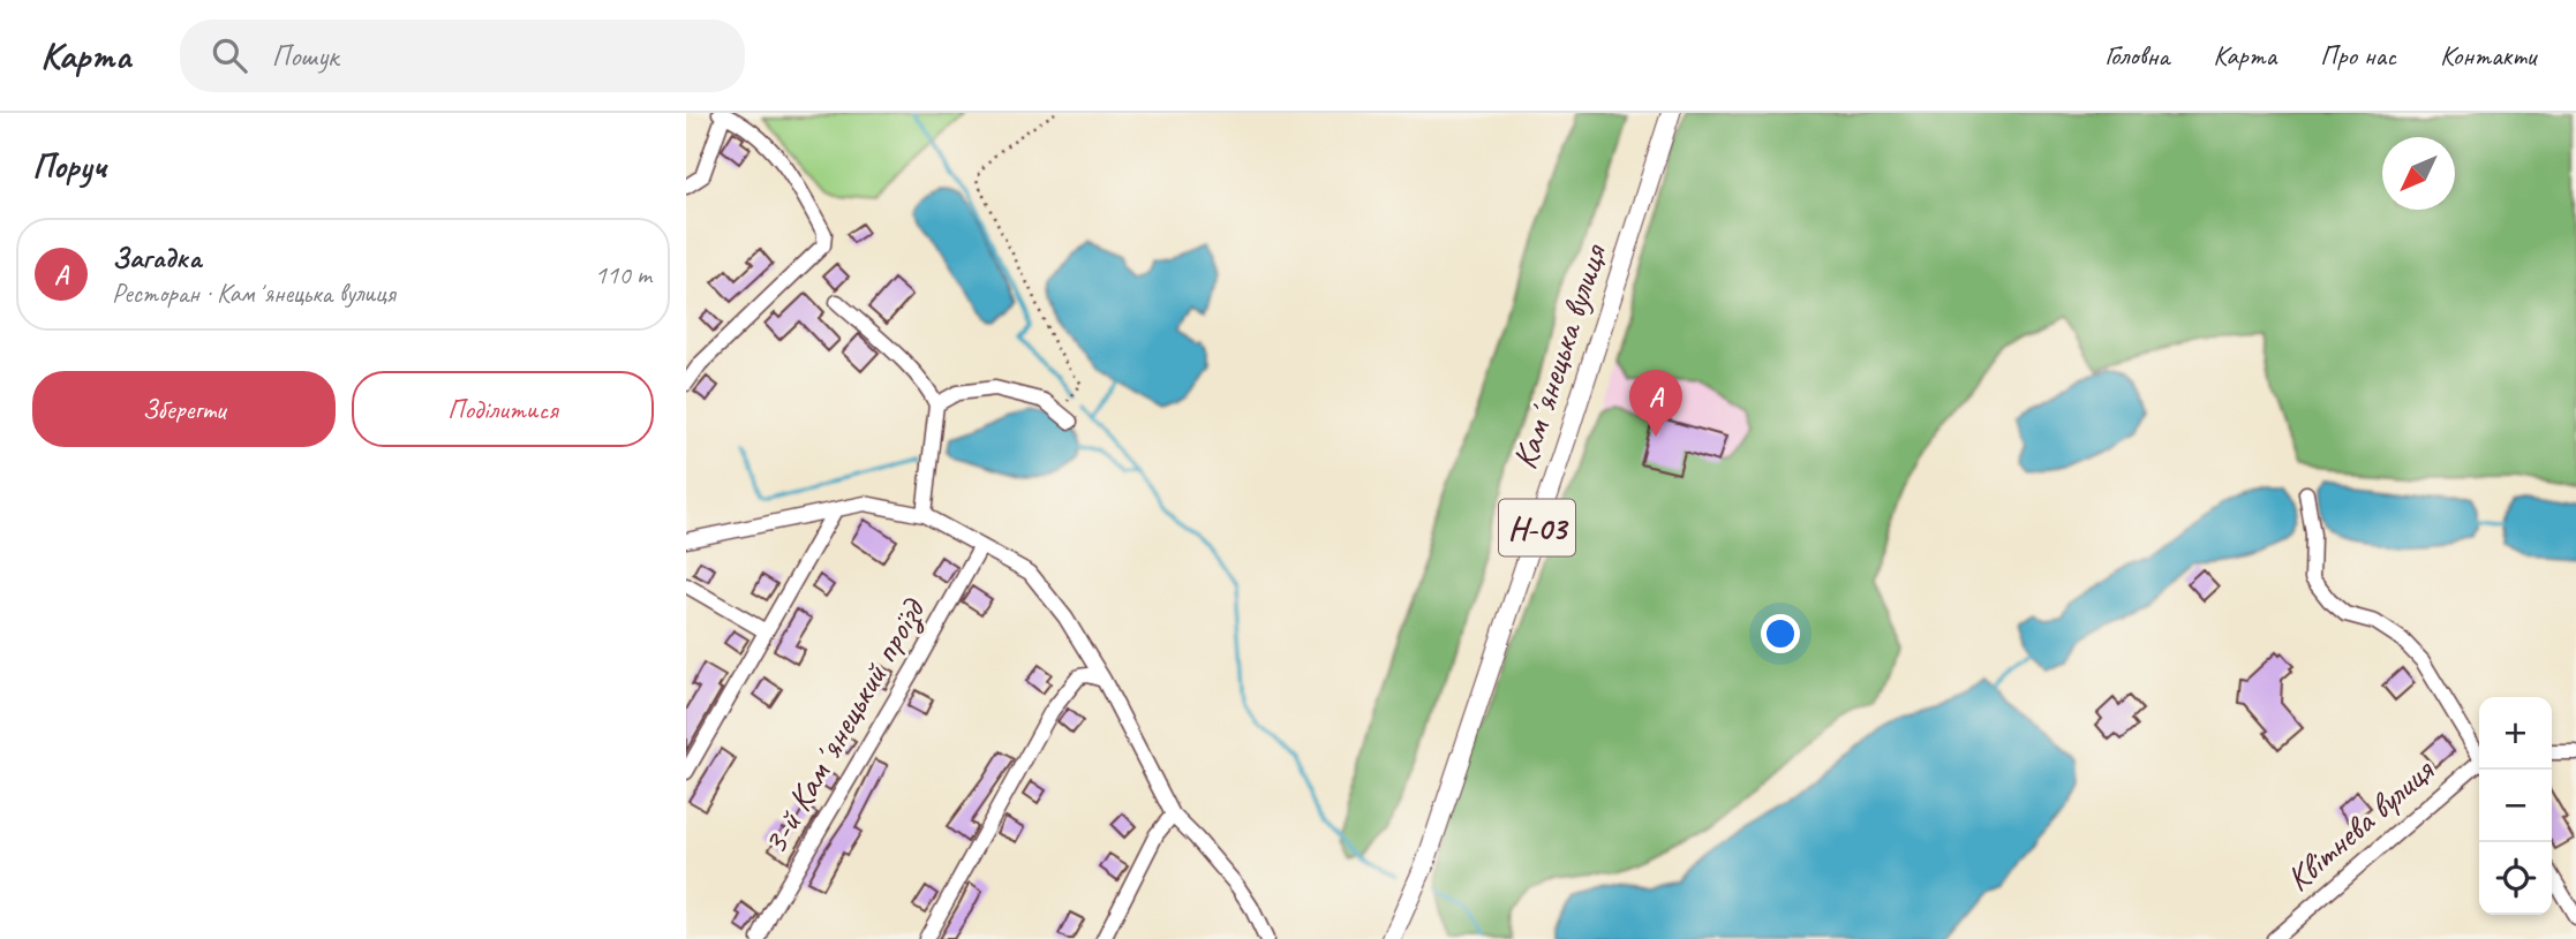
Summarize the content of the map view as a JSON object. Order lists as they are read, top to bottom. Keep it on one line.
{"streets":{"main road":["Камʼянецька вулиця","Н-03"],"street":["3-й Камʼянецький проїзд","Квітнева вулиця"]},"north":"bottom left","page":{"header":"Карта","search":"Пошук","nav":["Головна","Карта","Про нас","Контакти"],"heading":"Поруч","list":[{"mark":"A","name":"Загадка","note":"Ресторан · Камʼянецька вулиця","value":"110 m"}],"buttons":["Зберегти","Поділитися"],"pins":"A","map_buttons":["+","−"]}}
